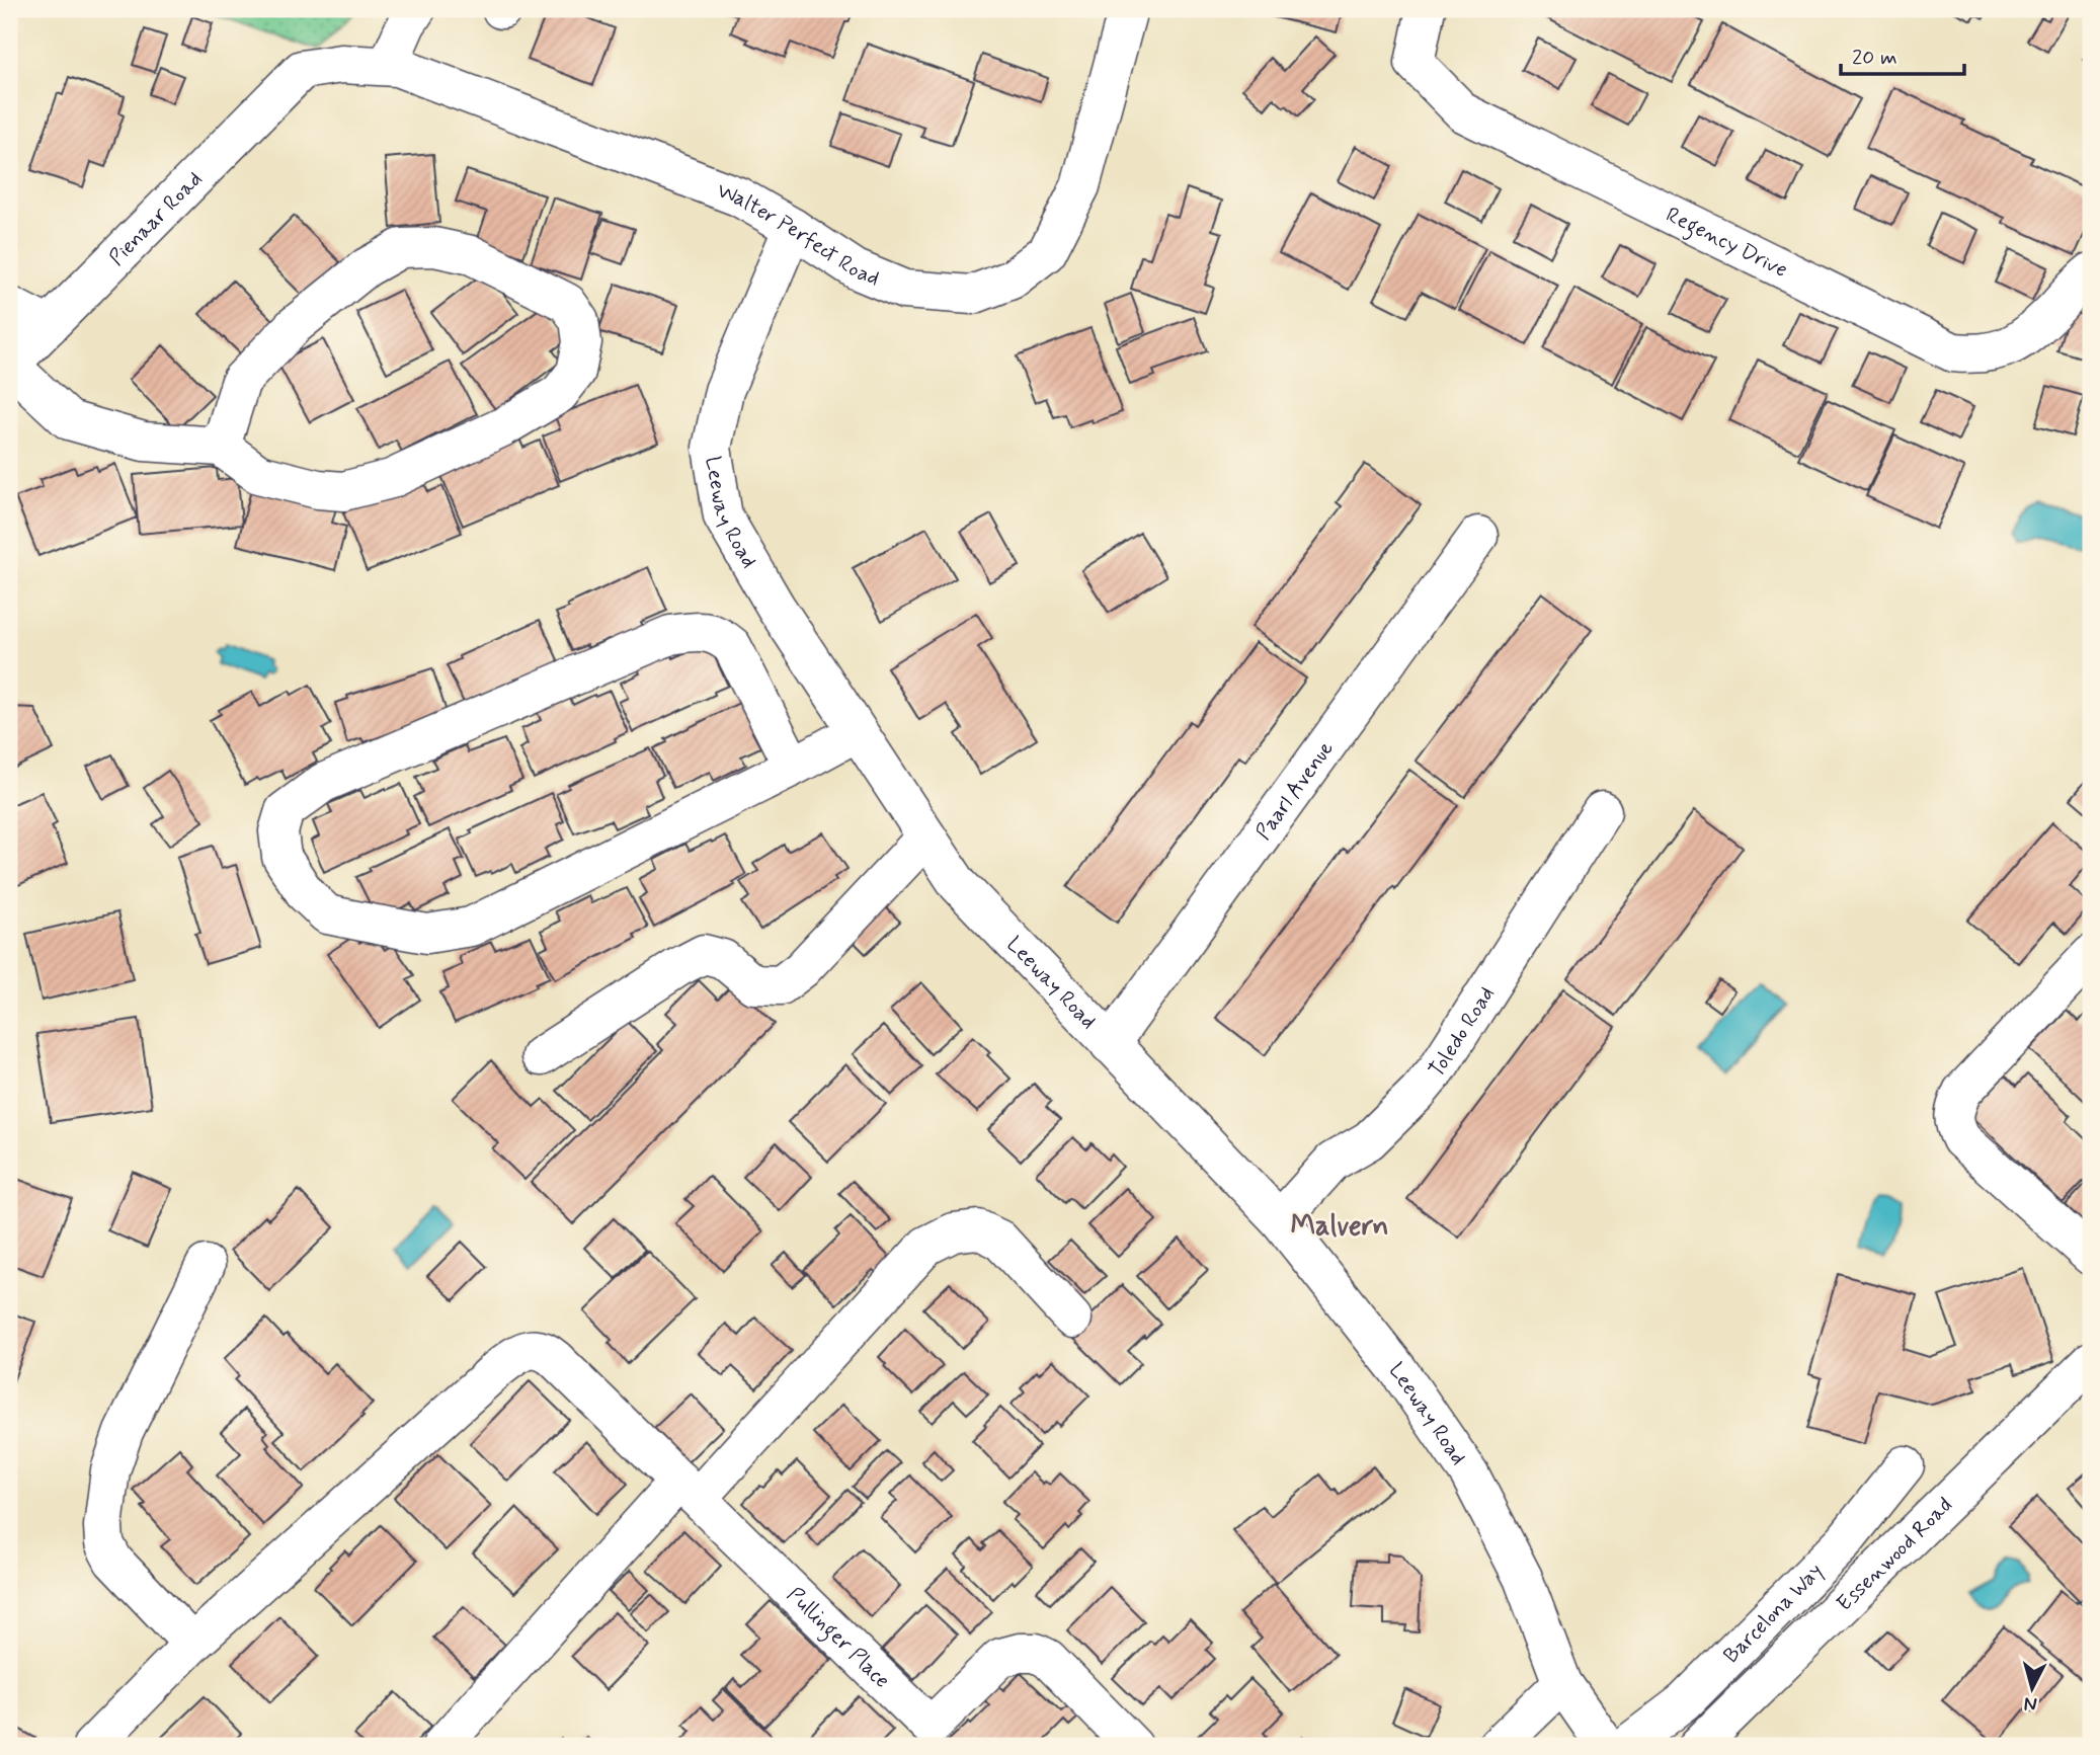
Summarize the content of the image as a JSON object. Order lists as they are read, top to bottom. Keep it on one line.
{"streets":{"street":["Pienaar Road","Walter Perfect Road","Regency Drive","Leeway Road","Paarl Avenue","Toledo Road","Essenwood Road","Barcelona Way","Pullinger Place"]},"crossings":[["Pienaar Road","Walter Perfect Road"],["Walter Perfect Road","Leeway Road"],["Leeway Road","Paarl Avenue"],["Leeway Road","Toledo Road"]],"districts":["Malvern"],"scale_bar":"20 m","north":"bottom"}
